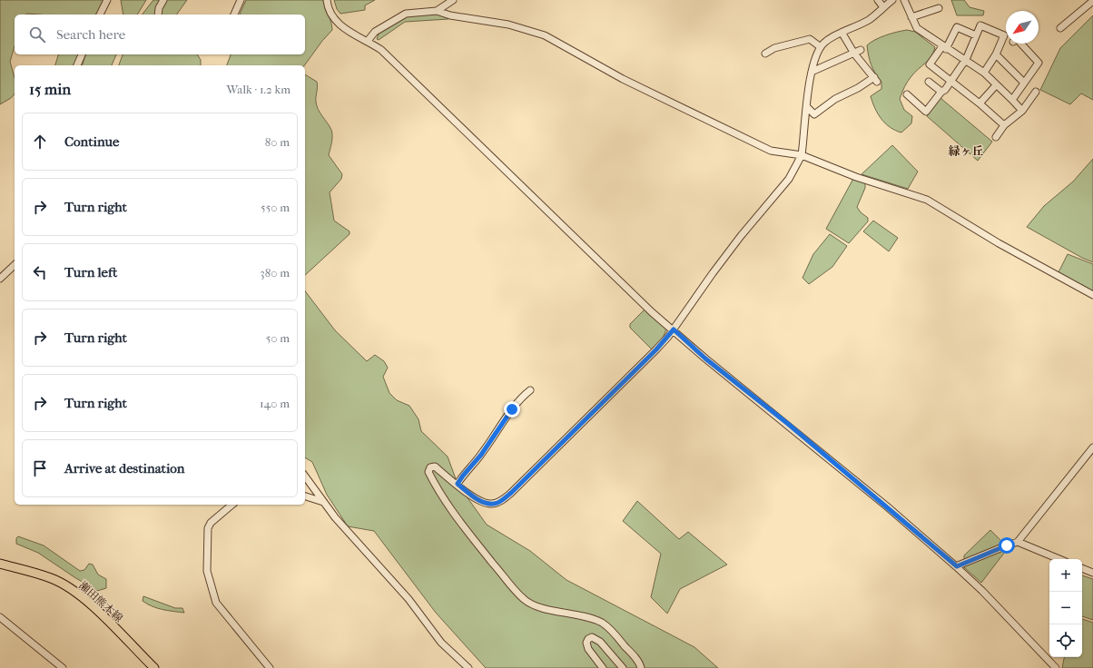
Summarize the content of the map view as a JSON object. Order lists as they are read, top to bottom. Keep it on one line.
{"streets":{"main road":["瀬田熊本線"]},"districts":["緑ヶ丘"],"north":"bottom left","page":{"search":"Search here","heading":["15 min","Walk · 1.2 km"],"list":[["Continue","80 m"],["Turn right","550 m"],["Turn left","380 m"],["Turn right","50 m"],["Turn right","140 m"],"Arrive at destination"],"map_buttons":["+","−"]}}
